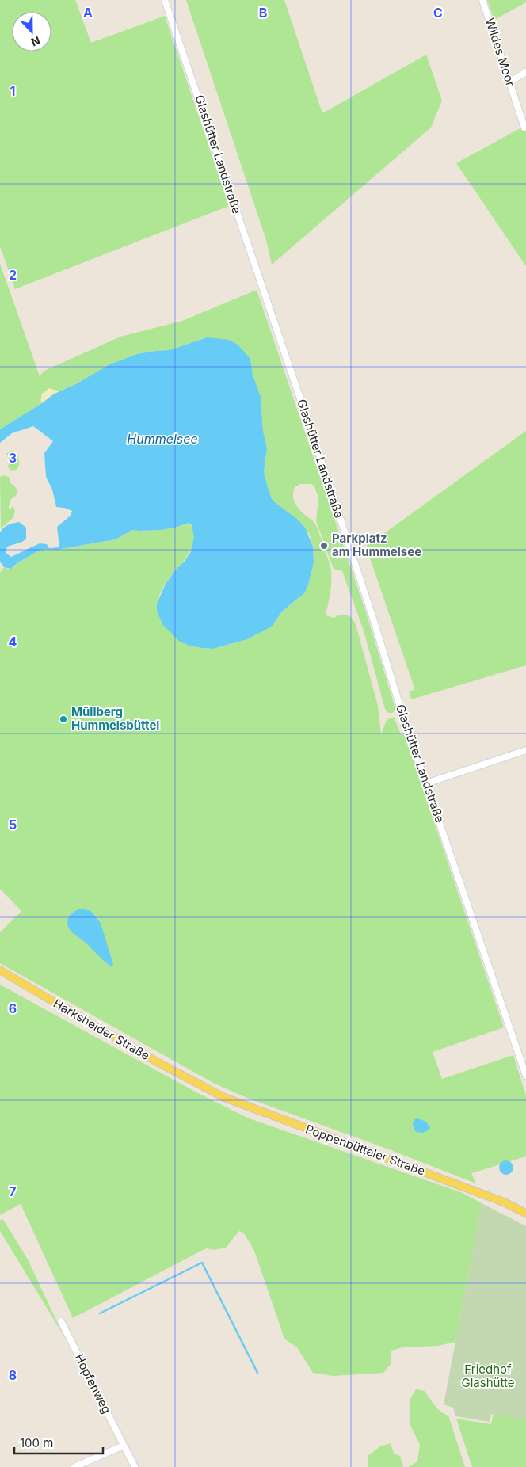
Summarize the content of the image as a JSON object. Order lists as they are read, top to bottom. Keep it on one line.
{"streets":{"main road":["Harksheider Straße","Poppenbütteler Straße"],"street":["Wildes Moor","Glashütter Landstraße","Hopfenweg"]},"crossings":[["Harksheider Straße","Poppenbütteler Straße"]],"water":["Hummelsee"],"parks":["Friedhof Glashütte"],"places":["Parkplatz am Hummelsee","Müllberg Hummelsbüttel"],"scale_bar":"100 m","north":"bottom","grid":{"columns":["A","B","C"],"rows":["1","2","3","4","5","6","7","8"]}}
